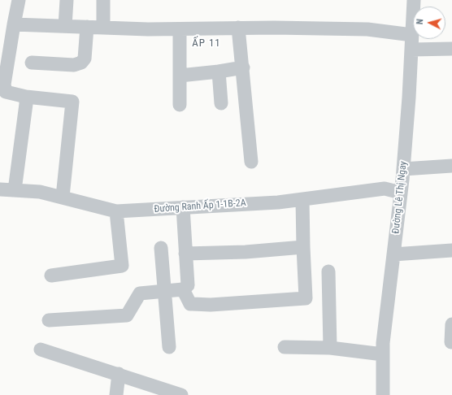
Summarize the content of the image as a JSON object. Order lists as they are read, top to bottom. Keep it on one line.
{"streets":{"street":["Đường Lê Thị Ngay","Đường Ranh Ấp 1-1B-2A"]},"crossings":[["Đường Lê Thị Ngay","Đường Ranh Ấp 1-1B-2A"]],"districts":["ẤP 11"],"north":"left"}
